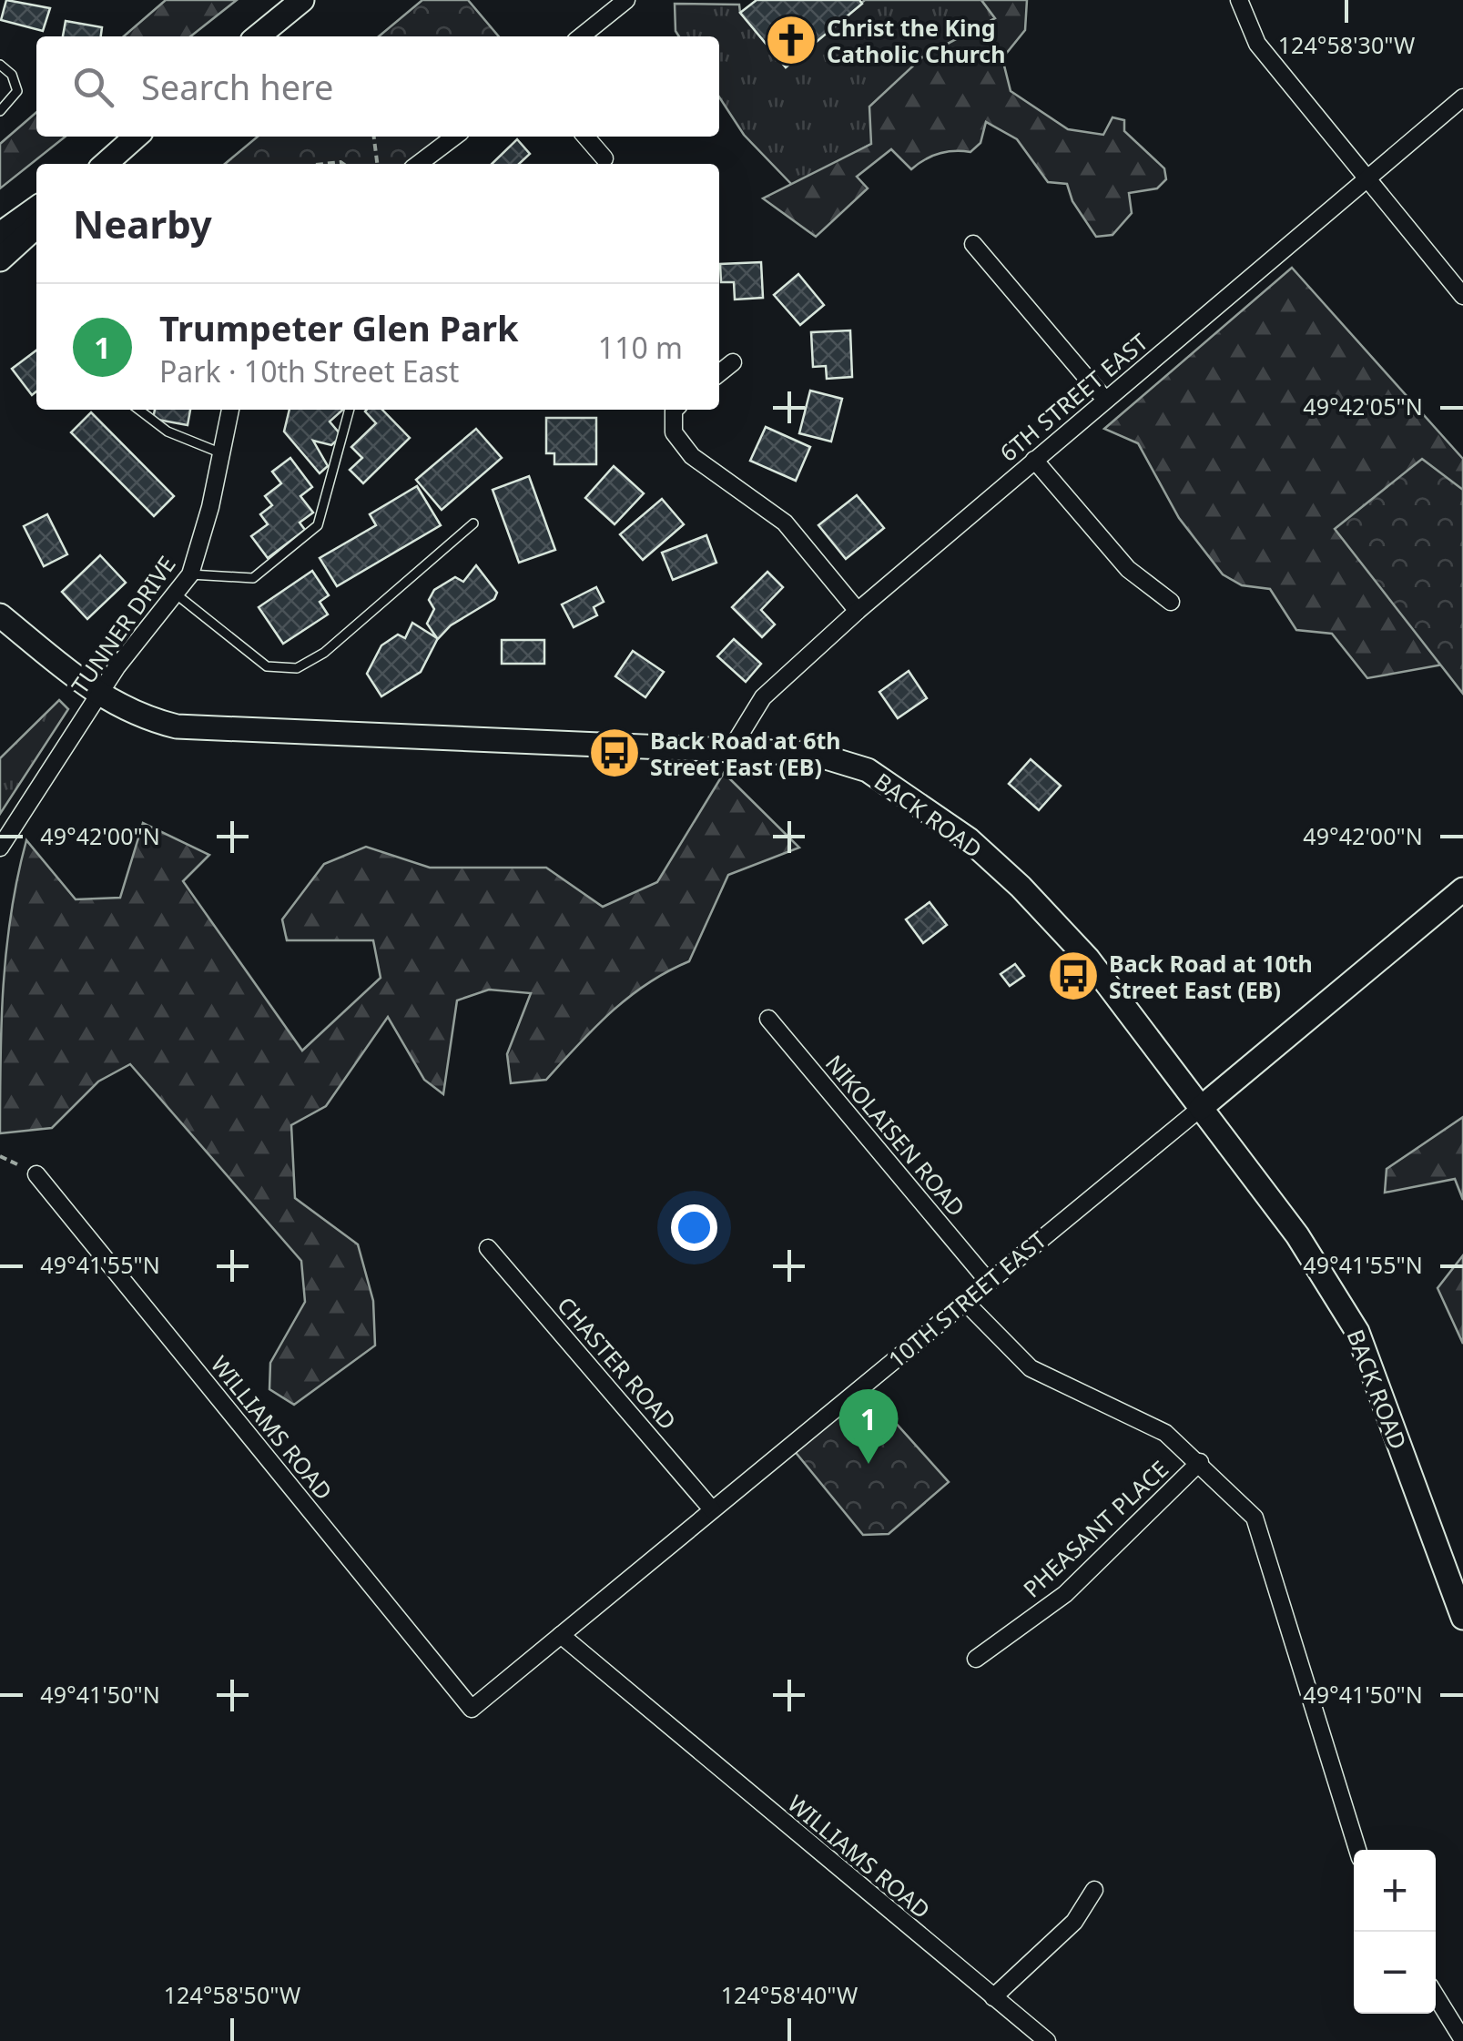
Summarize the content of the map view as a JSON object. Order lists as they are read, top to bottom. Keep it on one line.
{"streets":{"street":["6TH STREET EAST","TUNNER DRIVE","BACK ROAD","NIKOLAISEN ROAD","10TH STREET EAST","CHASTER ROAD","WILLIAMS ROAD","PHEASANT PLACE"]},"crossings":[["6TH STREET EAST","BACK ROAD"],["TUNNER DRIVE","BACK ROAD"],["BACK ROAD","10TH STREET EAST"],["NIKOLAISEN ROAD","10TH STREET EAST"],["10TH STREET EAST","CHASTER ROAD"],["10TH STREET EAST","WILLIAMS ROAD"]],"places":{"church":["Christ the King Catholic Church"],"bus stop":["Back Road at 6th Street East (EB)","Back Road at 10th Street East (EB)"]},"page":{"search":"Search here","heading":"Nearby","list":[{"mark":"1","name":"Trumpeter Glen Park","note":"Park · 10th Street East","value":"110 m"}],"pins":"1","map_buttons":["+","−"]},"coordinates":["124°58'30\"W","49°42'05\"N","49°42'00\"N","49°41'55\"N","49°41'50\"N","124°58'50\"W","124°58'40\"W"]}
